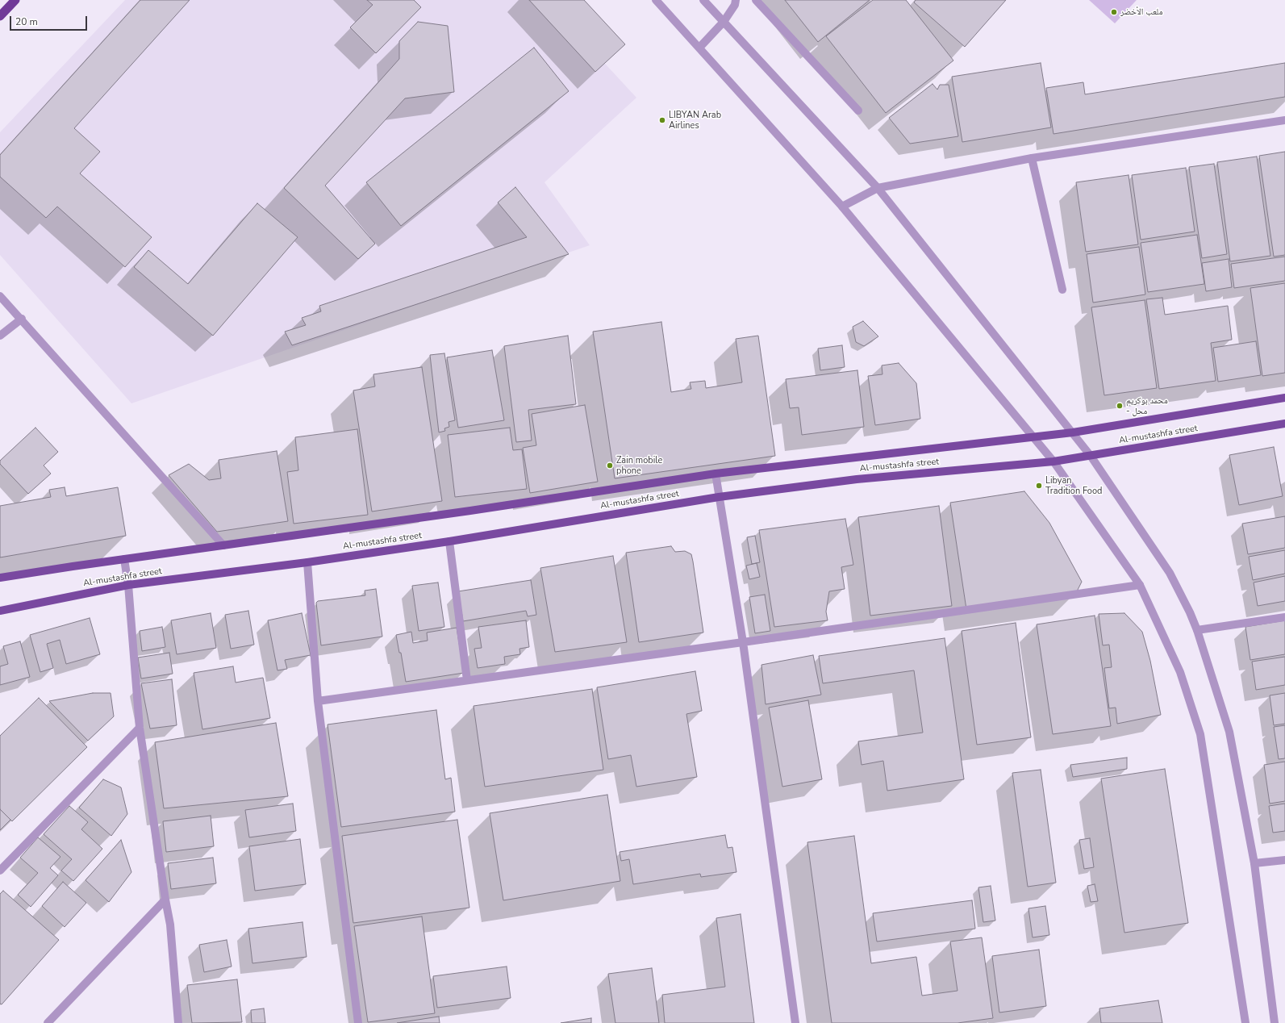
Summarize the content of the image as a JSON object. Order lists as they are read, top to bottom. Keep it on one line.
{"streets":{"main road":["Al-mustashfa street"]},"places":["ملعب الأخضر","LIBYAN Arab Airlines","محمد بوكريم - محل","Zain mobile phone","Libyan Tradition Food"],"scale_bar":"20 m"}
